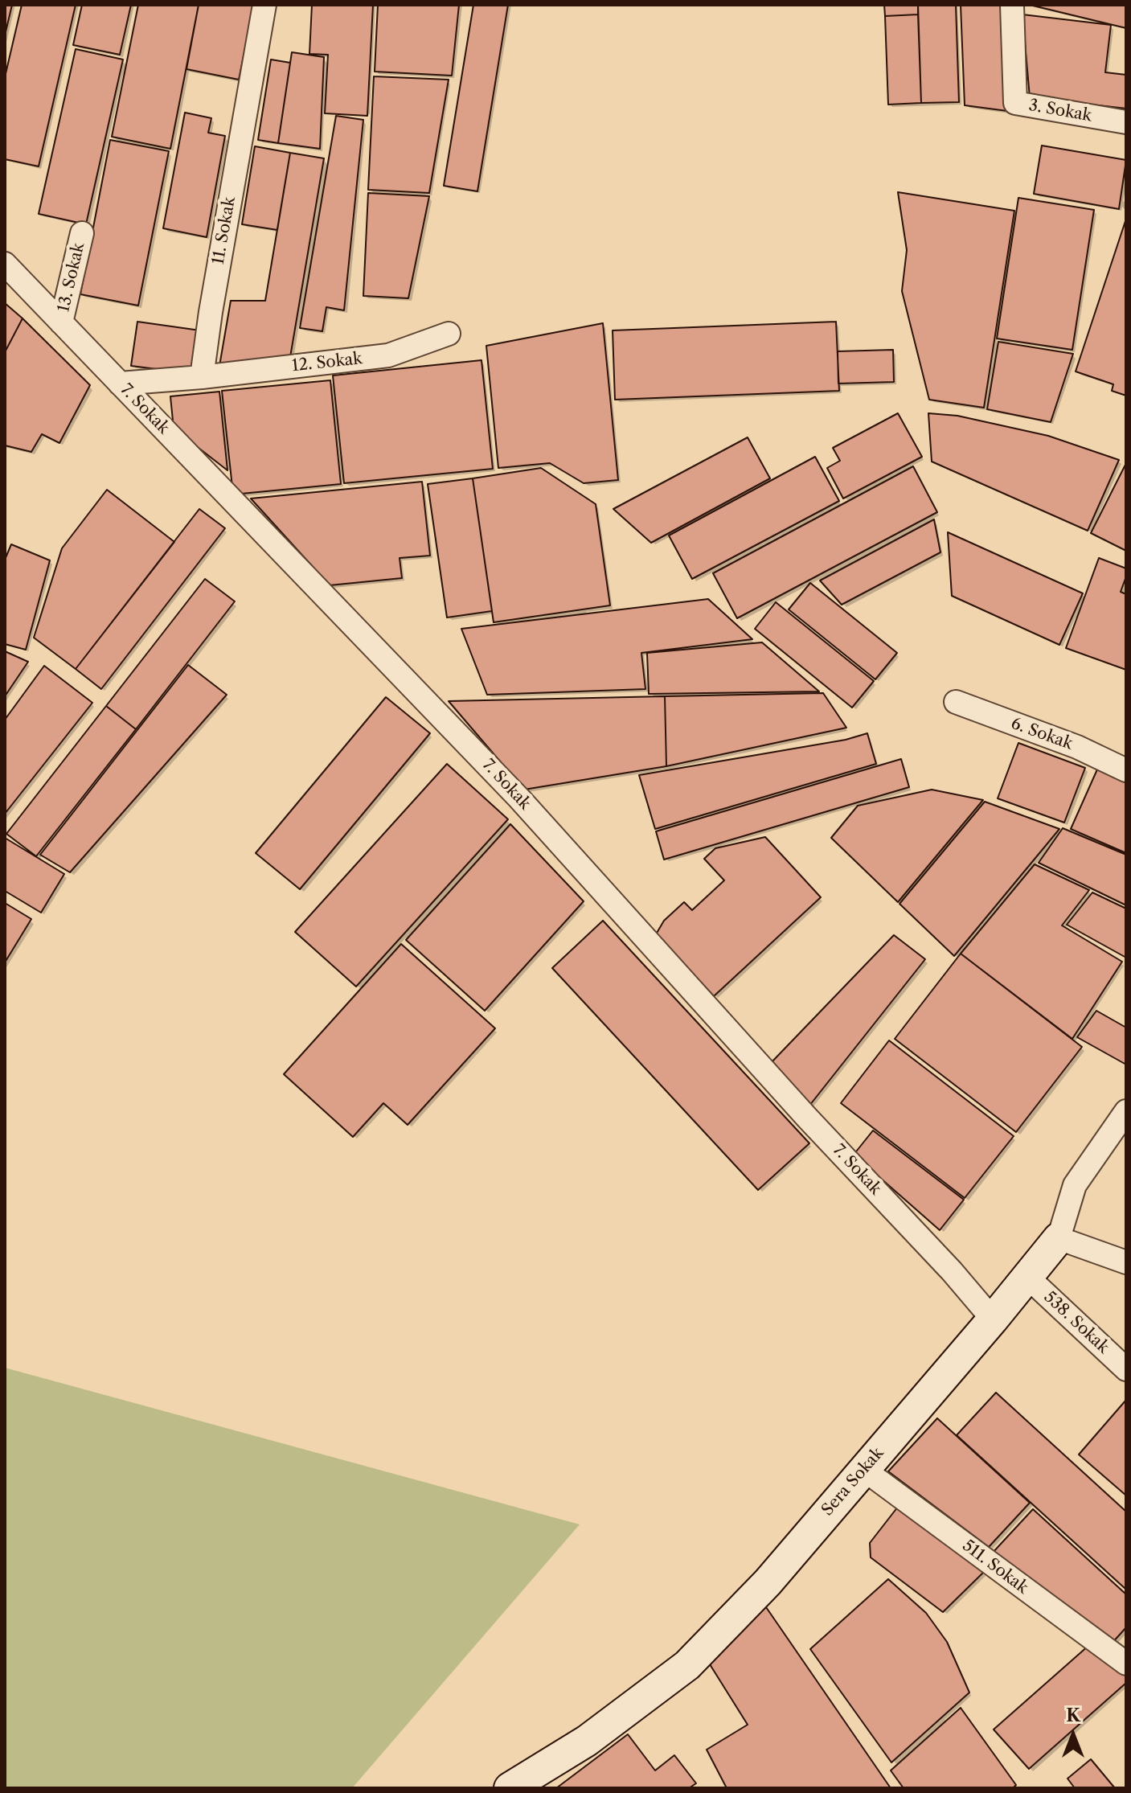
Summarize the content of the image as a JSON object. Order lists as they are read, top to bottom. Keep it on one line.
{"streets":{"street":["3. Sokak","11. Sokak","13. Sokak","12. Sokak","7. Sokak","6. Sokak","538. Sokak","Sera Sokak","511. Sokak"]},"crossings":[["11. Sokak","12. Sokak"],["13. Sokak","7. Sokak"],["7. Sokak","Sera Sokak"],["538. Sokak","Sera Sokak"],["Sera Sokak","511. Sokak"]],"north":"top"}
